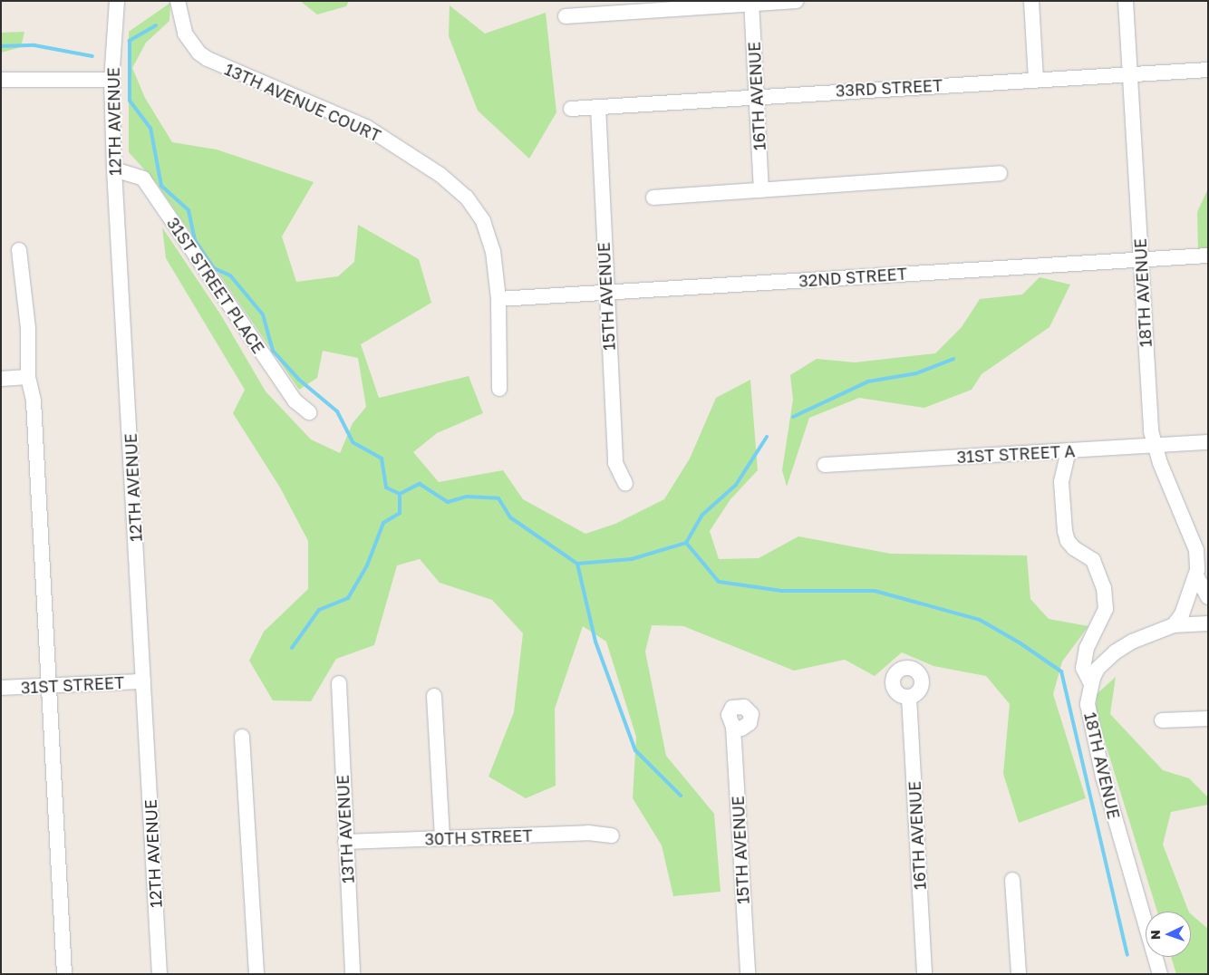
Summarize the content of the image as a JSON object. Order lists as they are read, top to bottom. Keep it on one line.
{"streets":{"street":["33RD STREET","16TH AVENUE","13TH AVENUE COURT","12TH AVENUE","32ND STREET","31ST STREET PLACE","18TH AVENUE","15TH AVENUE","31ST STREET A","31ST STREET","13TH AVENUE","30TH STREET"]},"crossings":[["33RD STREET","16TH AVENUE"],["33RD STREET","18TH AVENUE"],["33RD STREET","15TH AVENUE"],["13TH AVENUE COURT","32ND STREET"],["12TH AVENUE","31ST STREET PLACE"],["12TH AVENUE","31ST STREET"],["32ND STREET","18TH AVENUE"],["32ND STREET","15TH AVENUE"],["18TH AVENUE","31ST STREET A"],["13TH AVENUE","30TH STREET"]],"north":"left"}
